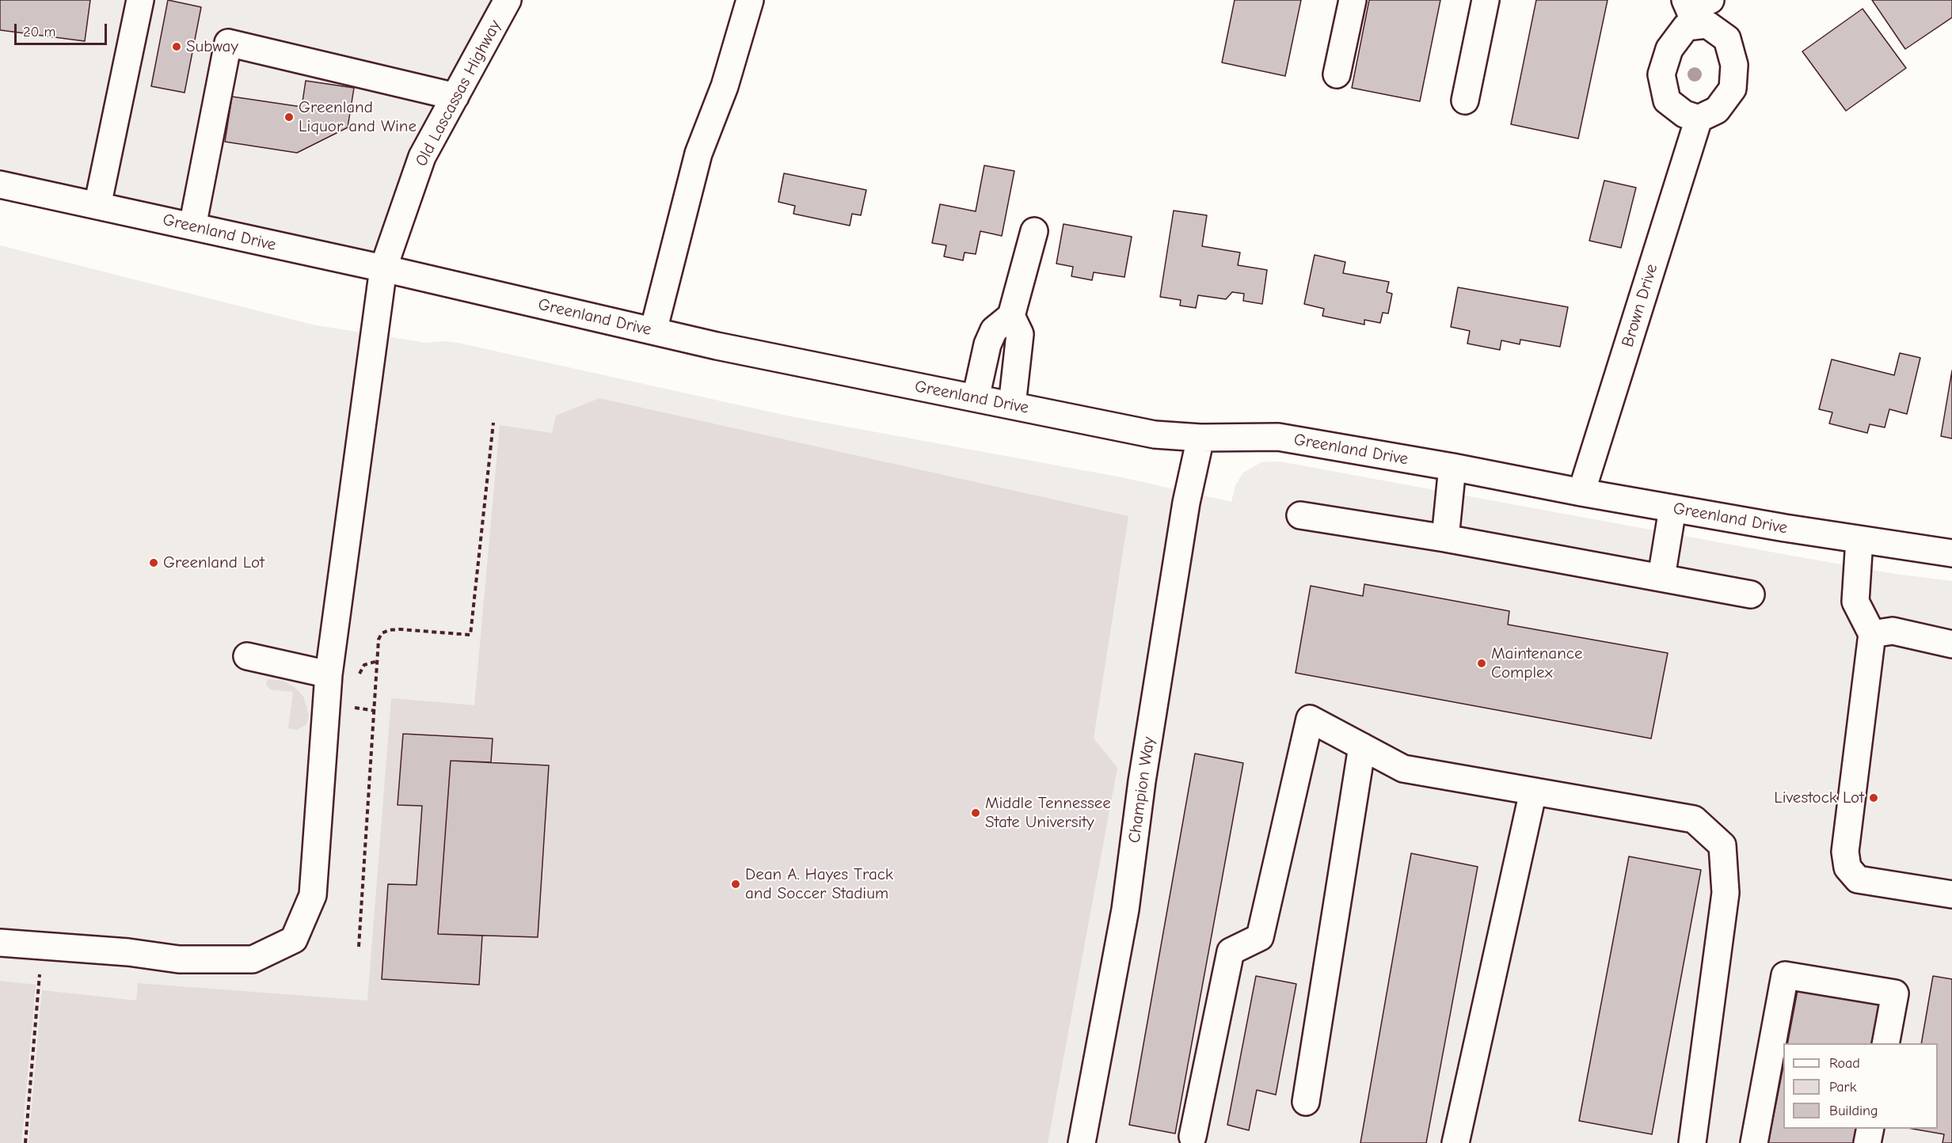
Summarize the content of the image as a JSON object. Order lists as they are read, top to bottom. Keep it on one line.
{"streets":{"street":["Old Lascassas Highway","Greenland Drive","Brown Drive","Champion Way"]},"crossings":[["Old Lascassas Highway","Greenland Drive"],["Greenland Drive","Brown Drive"],["Greenland Drive","Champion Way"]],"places":["Subway","Greenland Liquor and Wine","Greenland Lot","Maintenance Complex","Livestock Lot","Middle Tennessee State University","Dean A. Hayes Track and Soccer Stadium"],"legend":["Road","Park","Building"],"scale_bar":"20 m"}
